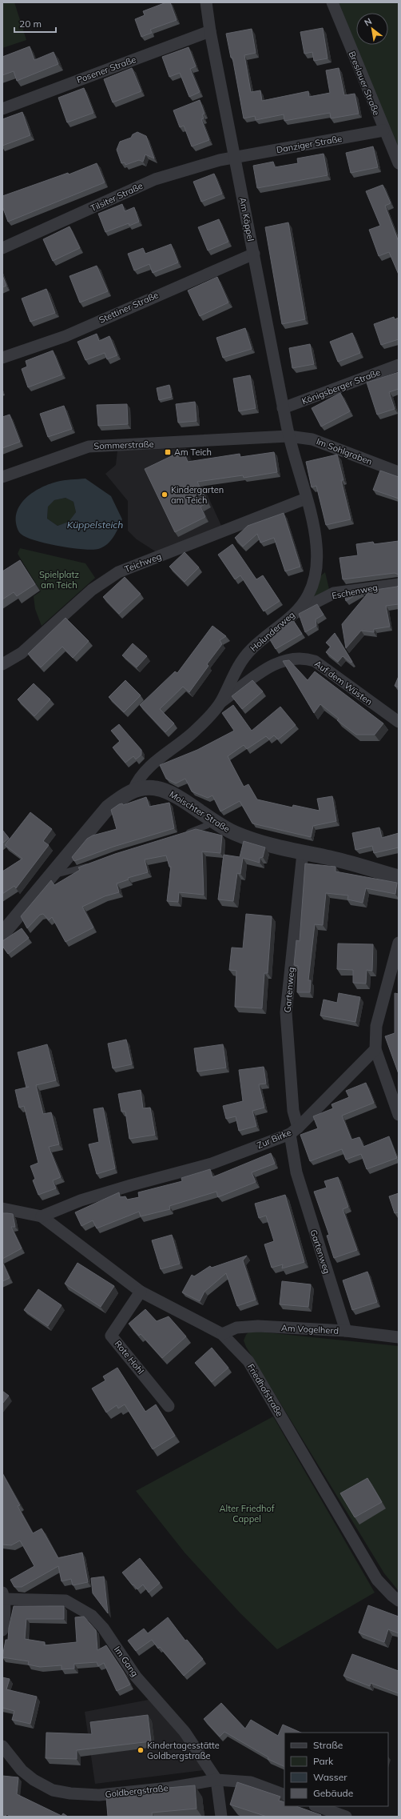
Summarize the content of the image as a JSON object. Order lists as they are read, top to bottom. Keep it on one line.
{"streets":{"street":["Posener Straße","Breslauer Straße","Danziger Straße","Tilsiter Straße","Am Köppel","Stettiner Straße","Königsberger Straße","Sommerstraße","Im Sohlgraben","Teichweg","Eschenweg","Holunderweg","Auf dem Wüsten","Moischter Straße","Gartenweg","Zur Birke","Am Vogelherd","Rote Hohl","Friedhofstraße","Im Gang","Goldbergstraße"]},"crossings":[["Posener Straße","Am Köppel"],["Breslauer Straße","Danziger Straße"],["Danziger Straße","Tilsiter Straße"],["Danziger Straße","Am Köppel"],["Tilsiter Straße","Am Köppel"],["Am Köppel","Stettiner Straße"],["Am Köppel","Königsberger Straße"],["Am Köppel","Sommerstraße"],["Am Köppel","Im Sohlgraben"],["Am Köppel","Holunderweg"],["Sommerstraße","Im Sohlgraben"],["Sommerstraße","Holunderweg"],["Im Sohlgraben","Holunderweg"],["Teichweg","Holunderweg"],["Eschenweg","Holunderweg"],["Holunderweg","Auf dem Wüsten"],["Holunderweg","Moischter Straße"],["Moischter Straße","Gartenweg"],["Gartenweg","Zur Birke"],["Gartenweg","Am Vogelherd"],["Zur Birke","Friedhofstraße"],["Am Vogelherd","Friedhofstraße"],["Rote Hohl","Friedhofstraße"],["Im Gang","Goldbergstraße"]],"water":["Küppelsteich"],"parks":["Spielplatz am Teich","Alter Friedhof Cappel"],"places":{"transit":["Am Teich"],"other":["Kindergarten am Teich","Kindertagesstätte Goldbergstraße"]},"legend":["Straße","Park","Wasser","Gebäude"],"scale_bar":"20 m","north":"top left"}
